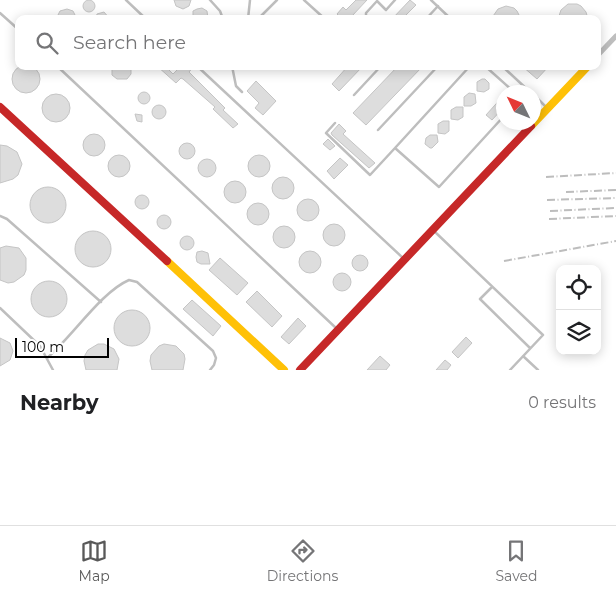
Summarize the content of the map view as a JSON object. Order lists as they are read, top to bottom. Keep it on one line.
{"scale_bar":"100 m","north":"top left","page":{"search":"Search here","scale":"100 m","heading":["Nearby","0 results"],"nav":["Map","Directions","Saved"]}}
